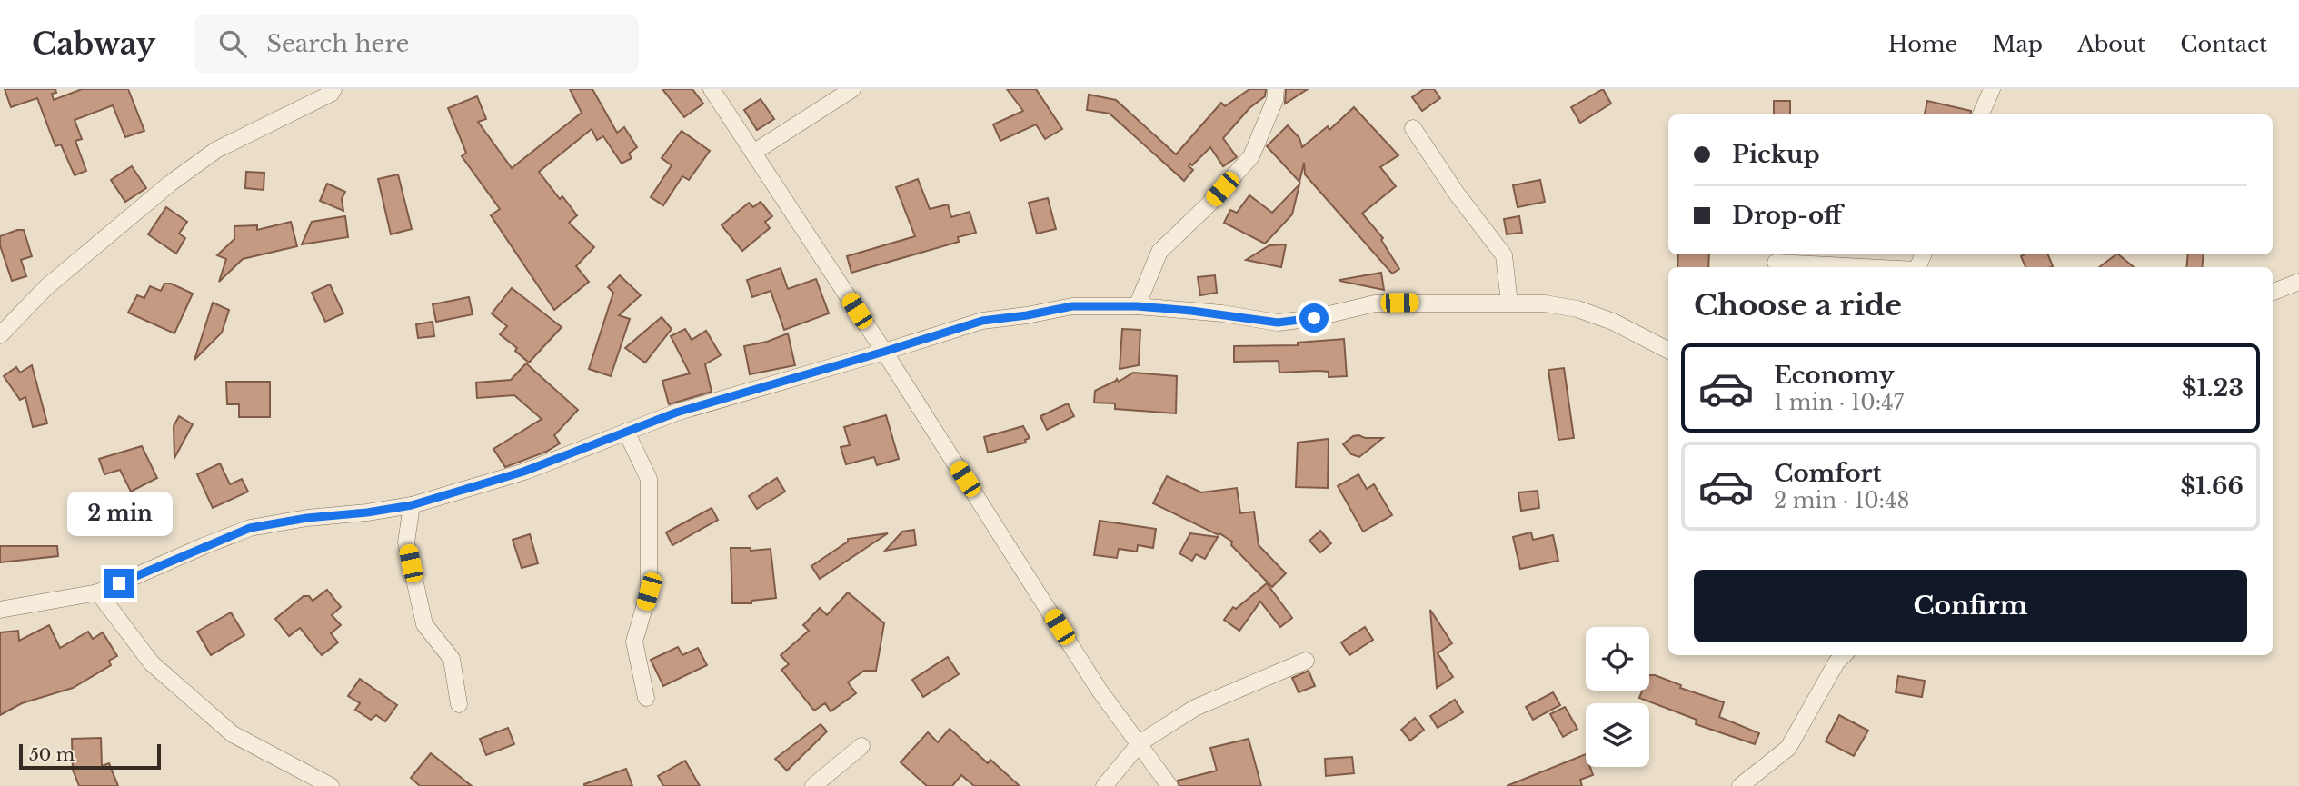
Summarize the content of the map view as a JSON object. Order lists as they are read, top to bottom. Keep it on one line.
{"scale_bar":"50 m","page":{"header":"Cabway","search":"Search here","nav":["Home","Map","About","Contact"],"banner":["Pickup","Drop-off"],"heading":"Choose a ride","list":[{"name":"Economy","note":"1 min · 10:47","value":"$1.23"},{"name":"Comfort","note":"2 min · 10:48","value":"$1.66"}],"bubble":"2 min","buttons":"Confirm","scale":"50 m"}}
